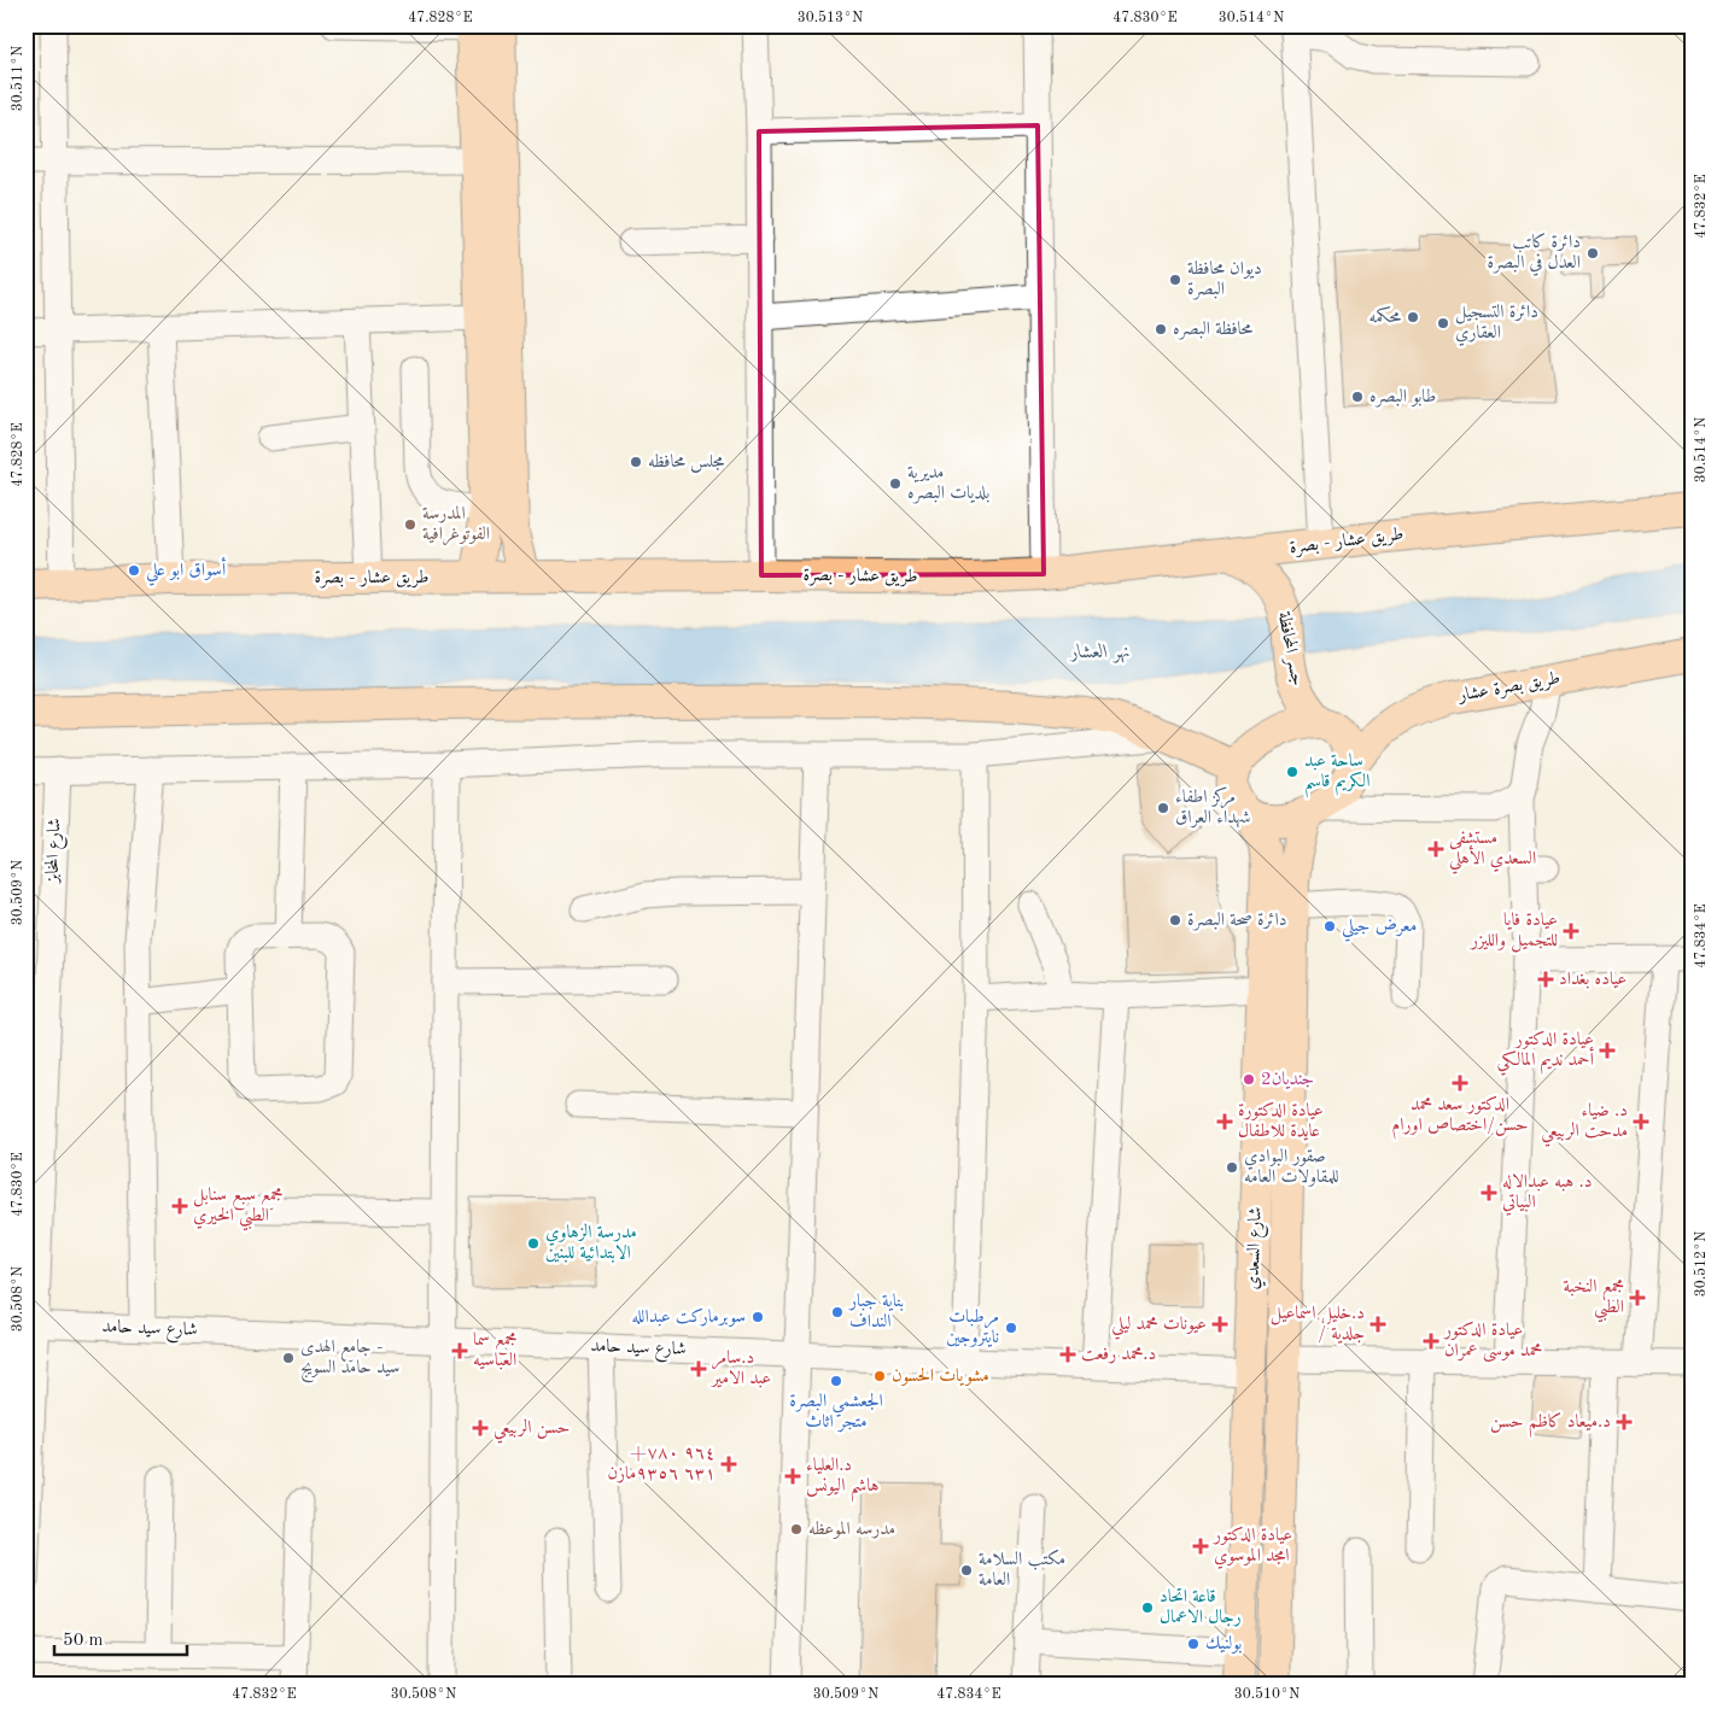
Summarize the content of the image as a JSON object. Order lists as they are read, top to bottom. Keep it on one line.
{"streets":{"main road":["طريق عشار - بصرة","جسر المحافظة","طريق بصرة عشار","شارع السعدي"],"street":["شارع المخابز","شارع سيد حامد"]},"crossings":[["طريق عشار - بصرة","جسر المحافظة"],["جسر المحافظة","طريق بصرة عشار"],["جسر المحافظة","شارع السعدي"],["طريق بصرة عشار","شارع السعدي"],["شارع المخابز","شارع سيد حامد"],["شارع السعدي","شارع سيد حامد"]],"water":["نهر العشار"],"places":{"other":["دائرة كاتب العدل في البصرة","ديوان محافظة البصرة","محكمه","دائرة التسجيل العقاري","محافظة البصره","طابو البصره","مجلس محافظه","مديرية بلديات البصره","المدرسة الفوتوغرافية","أسواق ابو علي","ساحة عبد الكريم قاسم","مركز اطفاء شهداء العراق","دائرة صحة البصرة","معرض جيلي","جنديان2","صقور البوادي للمقاولات العامه","مدرسة الزهاوي اﻻبتدائية للبنين","بناية جبار النداف","سوبرماركت عبدالله","مرطبات نايتروجين","جامع الهدى - سيد حامد السويج","مشويات الحسون","الجعشمي البصرة متجر اثاث","مدرسه الموعظه","مكتب السلامة العامة","قاعة اتحاد رجال الاعمال","بولنيك"],"health":["مستشفى السعدي الأهلي","عيادة فايا للتجميل والليزر","عياده بغداد","عيادة الدكتور أحمد نديم المالكي","الدكتور سعد محمد حسن/اختصاص اورام","عيادة الدكتورة عايدة للاطفال","د. ضياء مدحت الربيعي","د. هبه عبدالاله البياتي","مجمع سبع سنابل الطبي الخيري","مجمع النخبة الطبي","عيونات محمد ليلي","د.خليل اسماعيل / جلدية","عيادة الدكتور محمد موسى عمران","مجمع سما العباسيه","د.محمد رفعت","د.سامر عبد الامير","د.ميعاد كاظم حسن","حسن الربيعي","+٩٦٤ ٧٨٠ ٦٣١ ٩٣٥٦مازن","د.العلياء هاشم اليونس","عيادة الدكتور امجد الموسوي"]},"scale_bar":"50 m","coordinates":["47.828°E","30.513°N","47.830°E","30.514°N","30.511°N","47.832°E","30.509°N","47.834°E","30.512°N","30.508°N","30.510°N"]}
